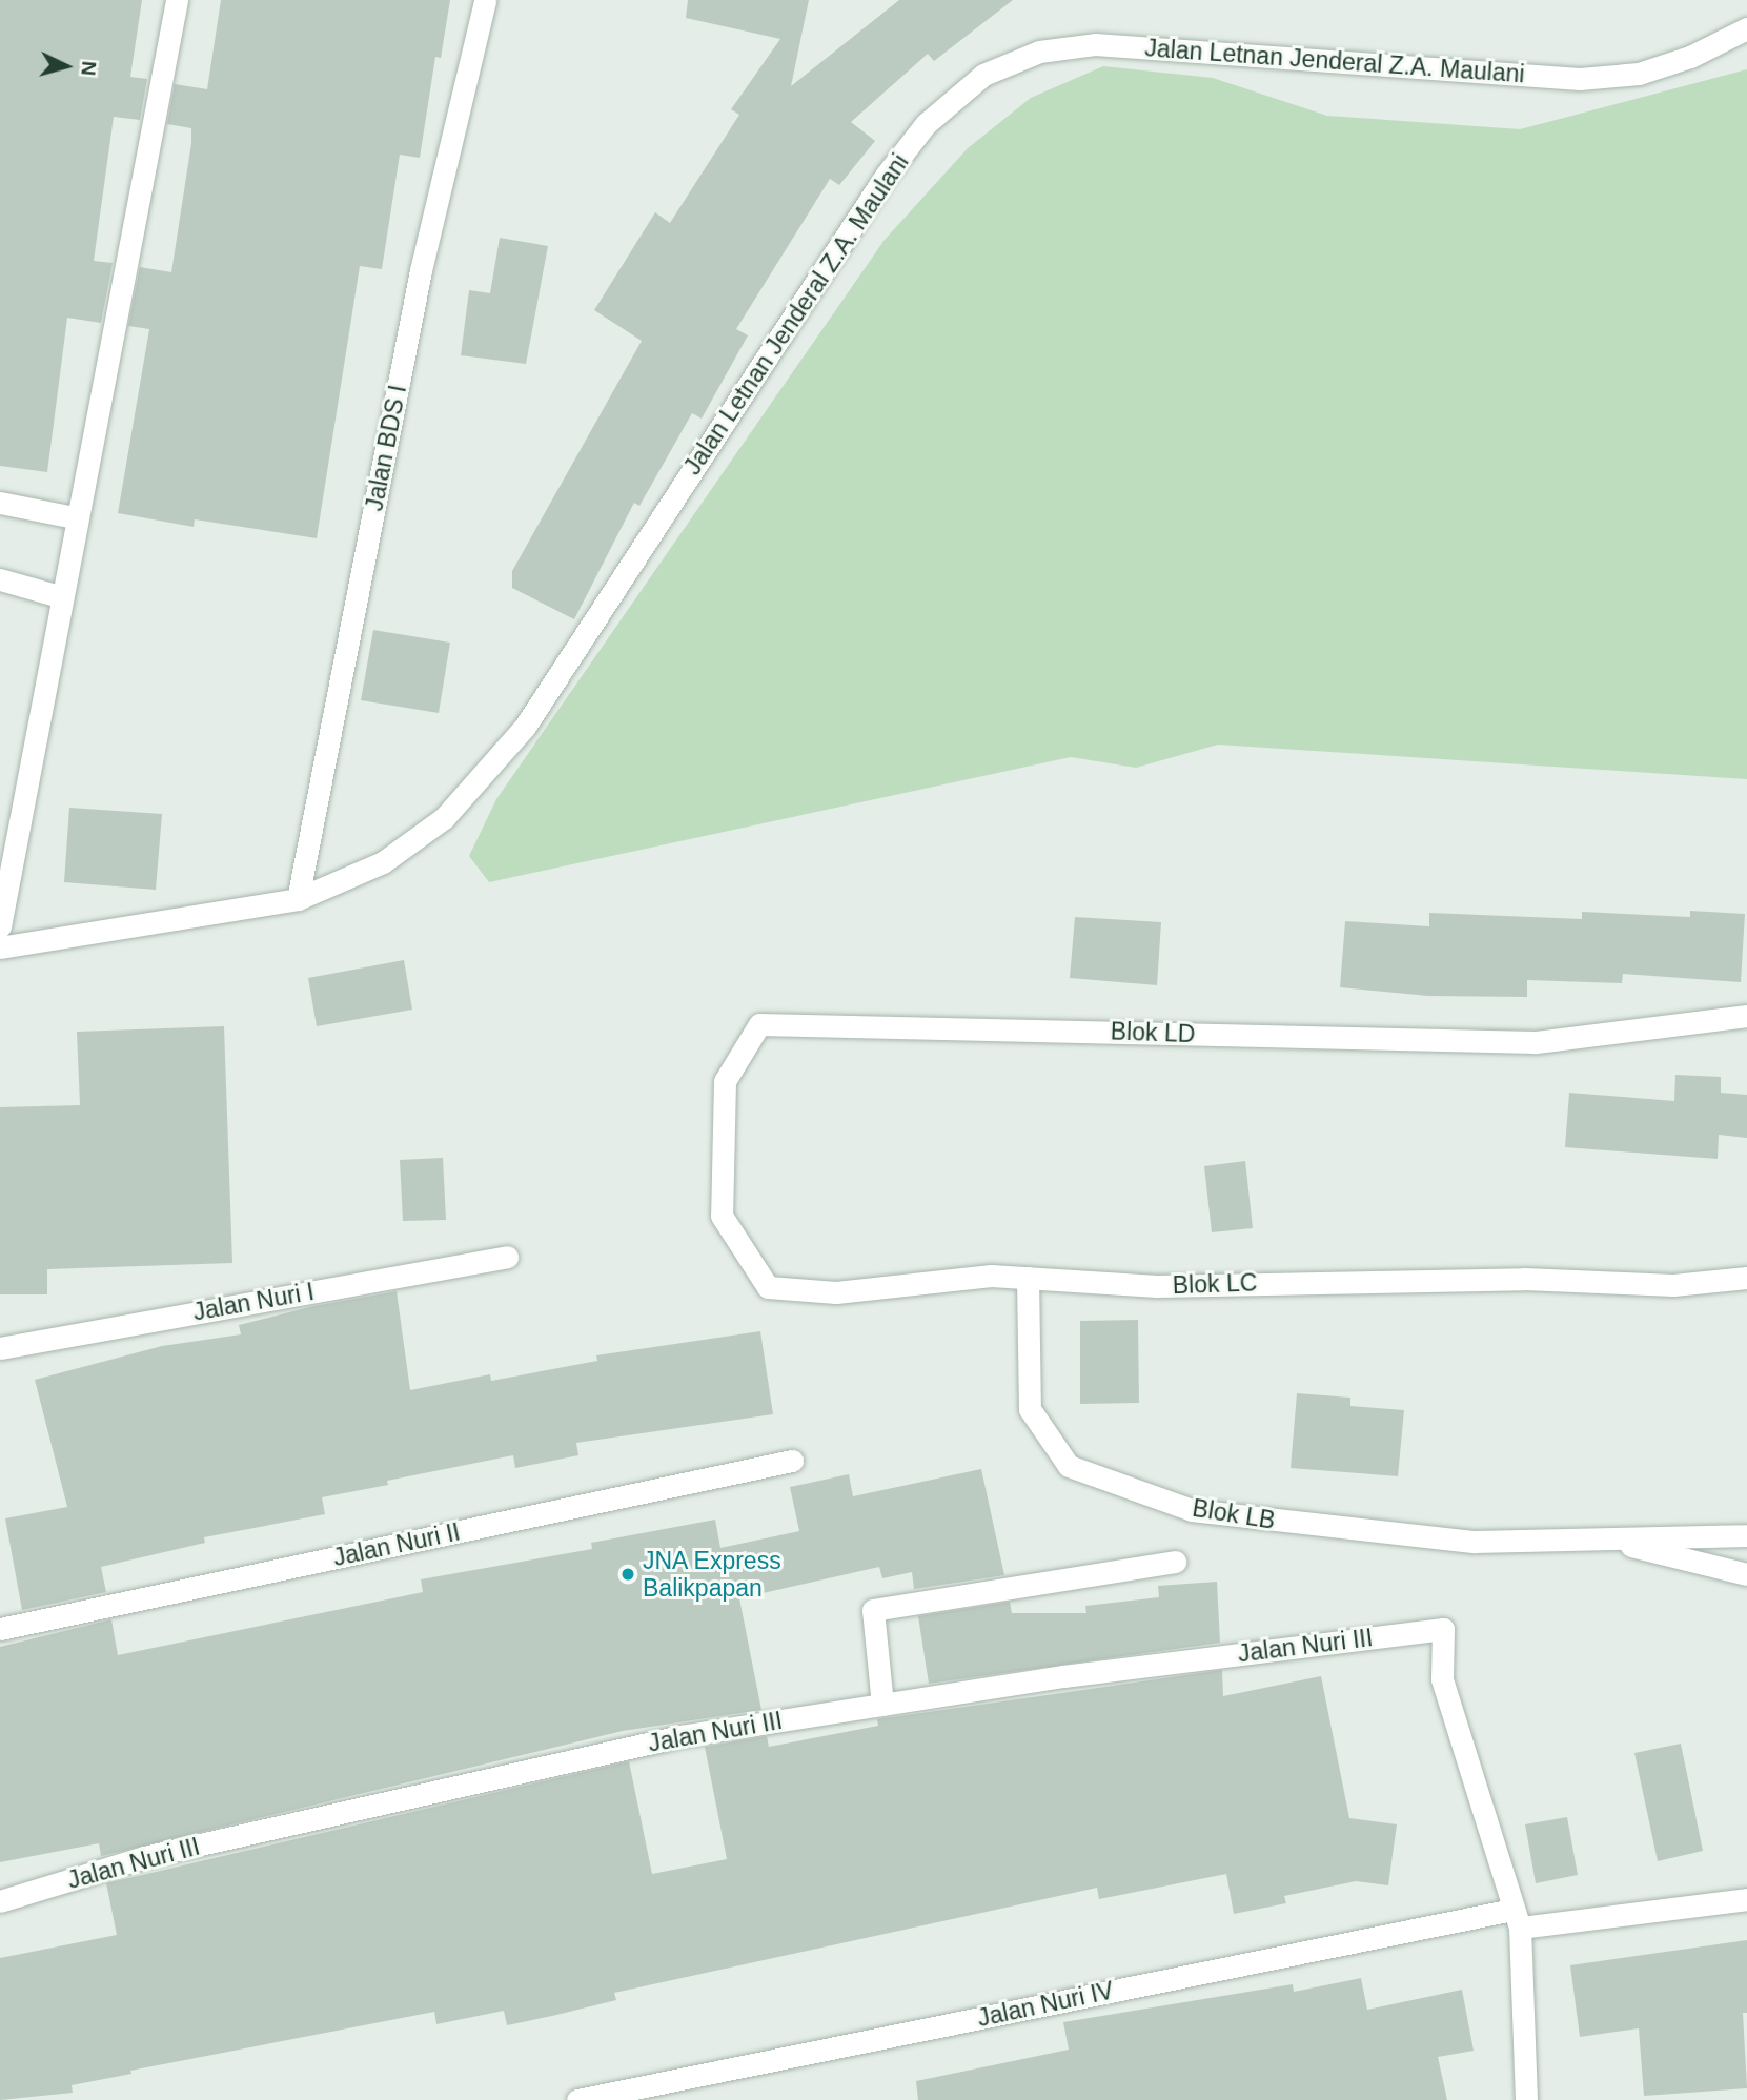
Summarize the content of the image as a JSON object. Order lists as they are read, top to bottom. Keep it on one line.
{"streets":{"street":["Jalan Letnan Jenderal Z.A. Maulani","Jalan BDS I","Blok LD","Blok LC","Jalan Nuri I","Blok LB","Jalan Nuri II","Jalan Nuri III","Jalan Nuri IV"]},"crossings":[["Jalan Letnan Jenderal Z.A. Maulani","Jalan BDS I"],["Blok LD","Blok LC"],["Blok LC","Blok LB"],["Jalan Nuri III","Jalan Nuri IV"]],"places":["JNA Express Balikpapan"],"north":"right"}
